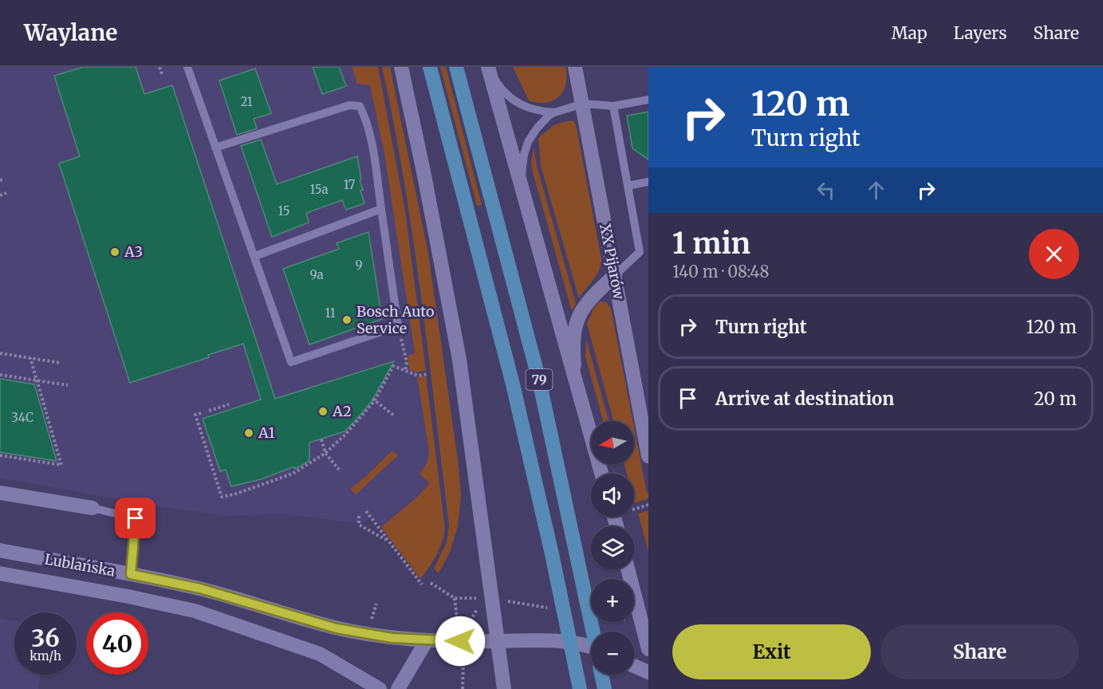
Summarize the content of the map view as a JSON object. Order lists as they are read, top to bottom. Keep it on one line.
{"streets":{"main road":["79"],"street":["XX Pijarów","Lublańska"]},"places":["A3","Bosch Auto Service","A2","A1"],"house_numbers":["21","17","15a","15","9","9a","11","34C"],"north":"left","page":{"header":"Waylane","nav":["Map","Layers","Share"],"turn":["120 m","Turn right"],"heading":["1 min","140 m · 08:48"],"list":[{"name":"Turn right","value":"120 m"},{"name":"Arrive at destination","value":"20 m"}],"map_buttons":["+","−"],"speed":"36 km/h","limit":"40","buttons":["Exit","Share"]}}
